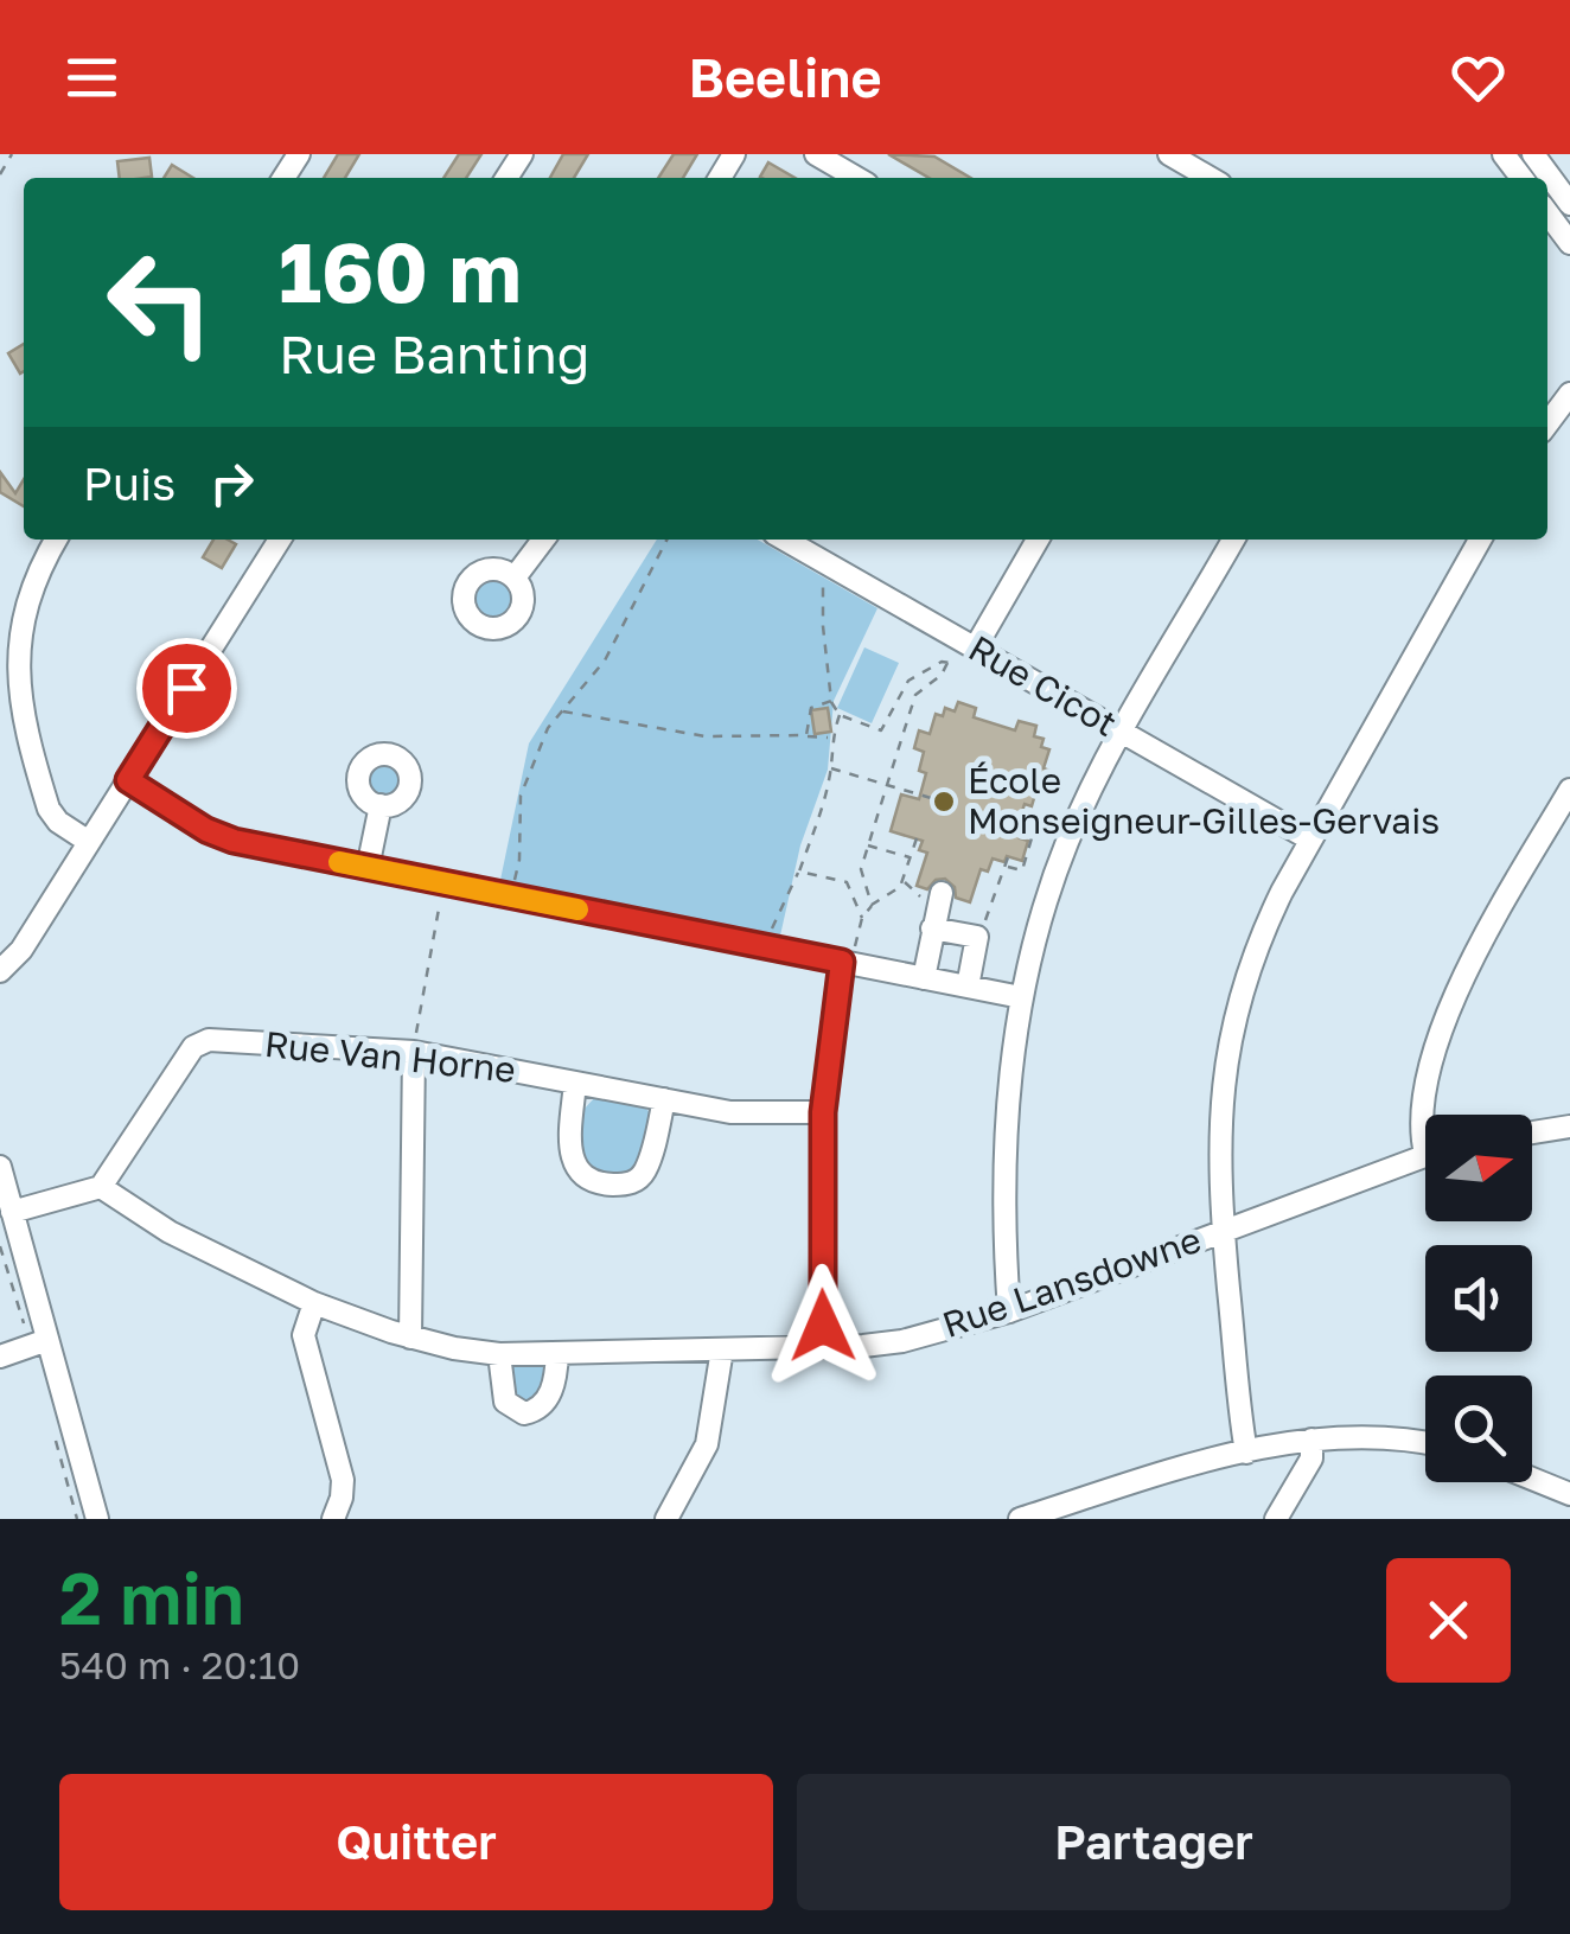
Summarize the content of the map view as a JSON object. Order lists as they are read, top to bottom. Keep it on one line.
{"streets":{"street":["Rue Cicot","Rue Van Horne","Rue Lansdowne"]},"crossings":[["Rue Van Horne","Rue Lansdowne"]],"places":["École Monseigneur-Gilles-Gervais"],"north":"right","page":{"header":"Beeline","turn":["160 m","Rue Banting"],"then":"Puis","heading":["2 min","540 m · 20:10"],"buttons":["Quitter","Partager"]}}
